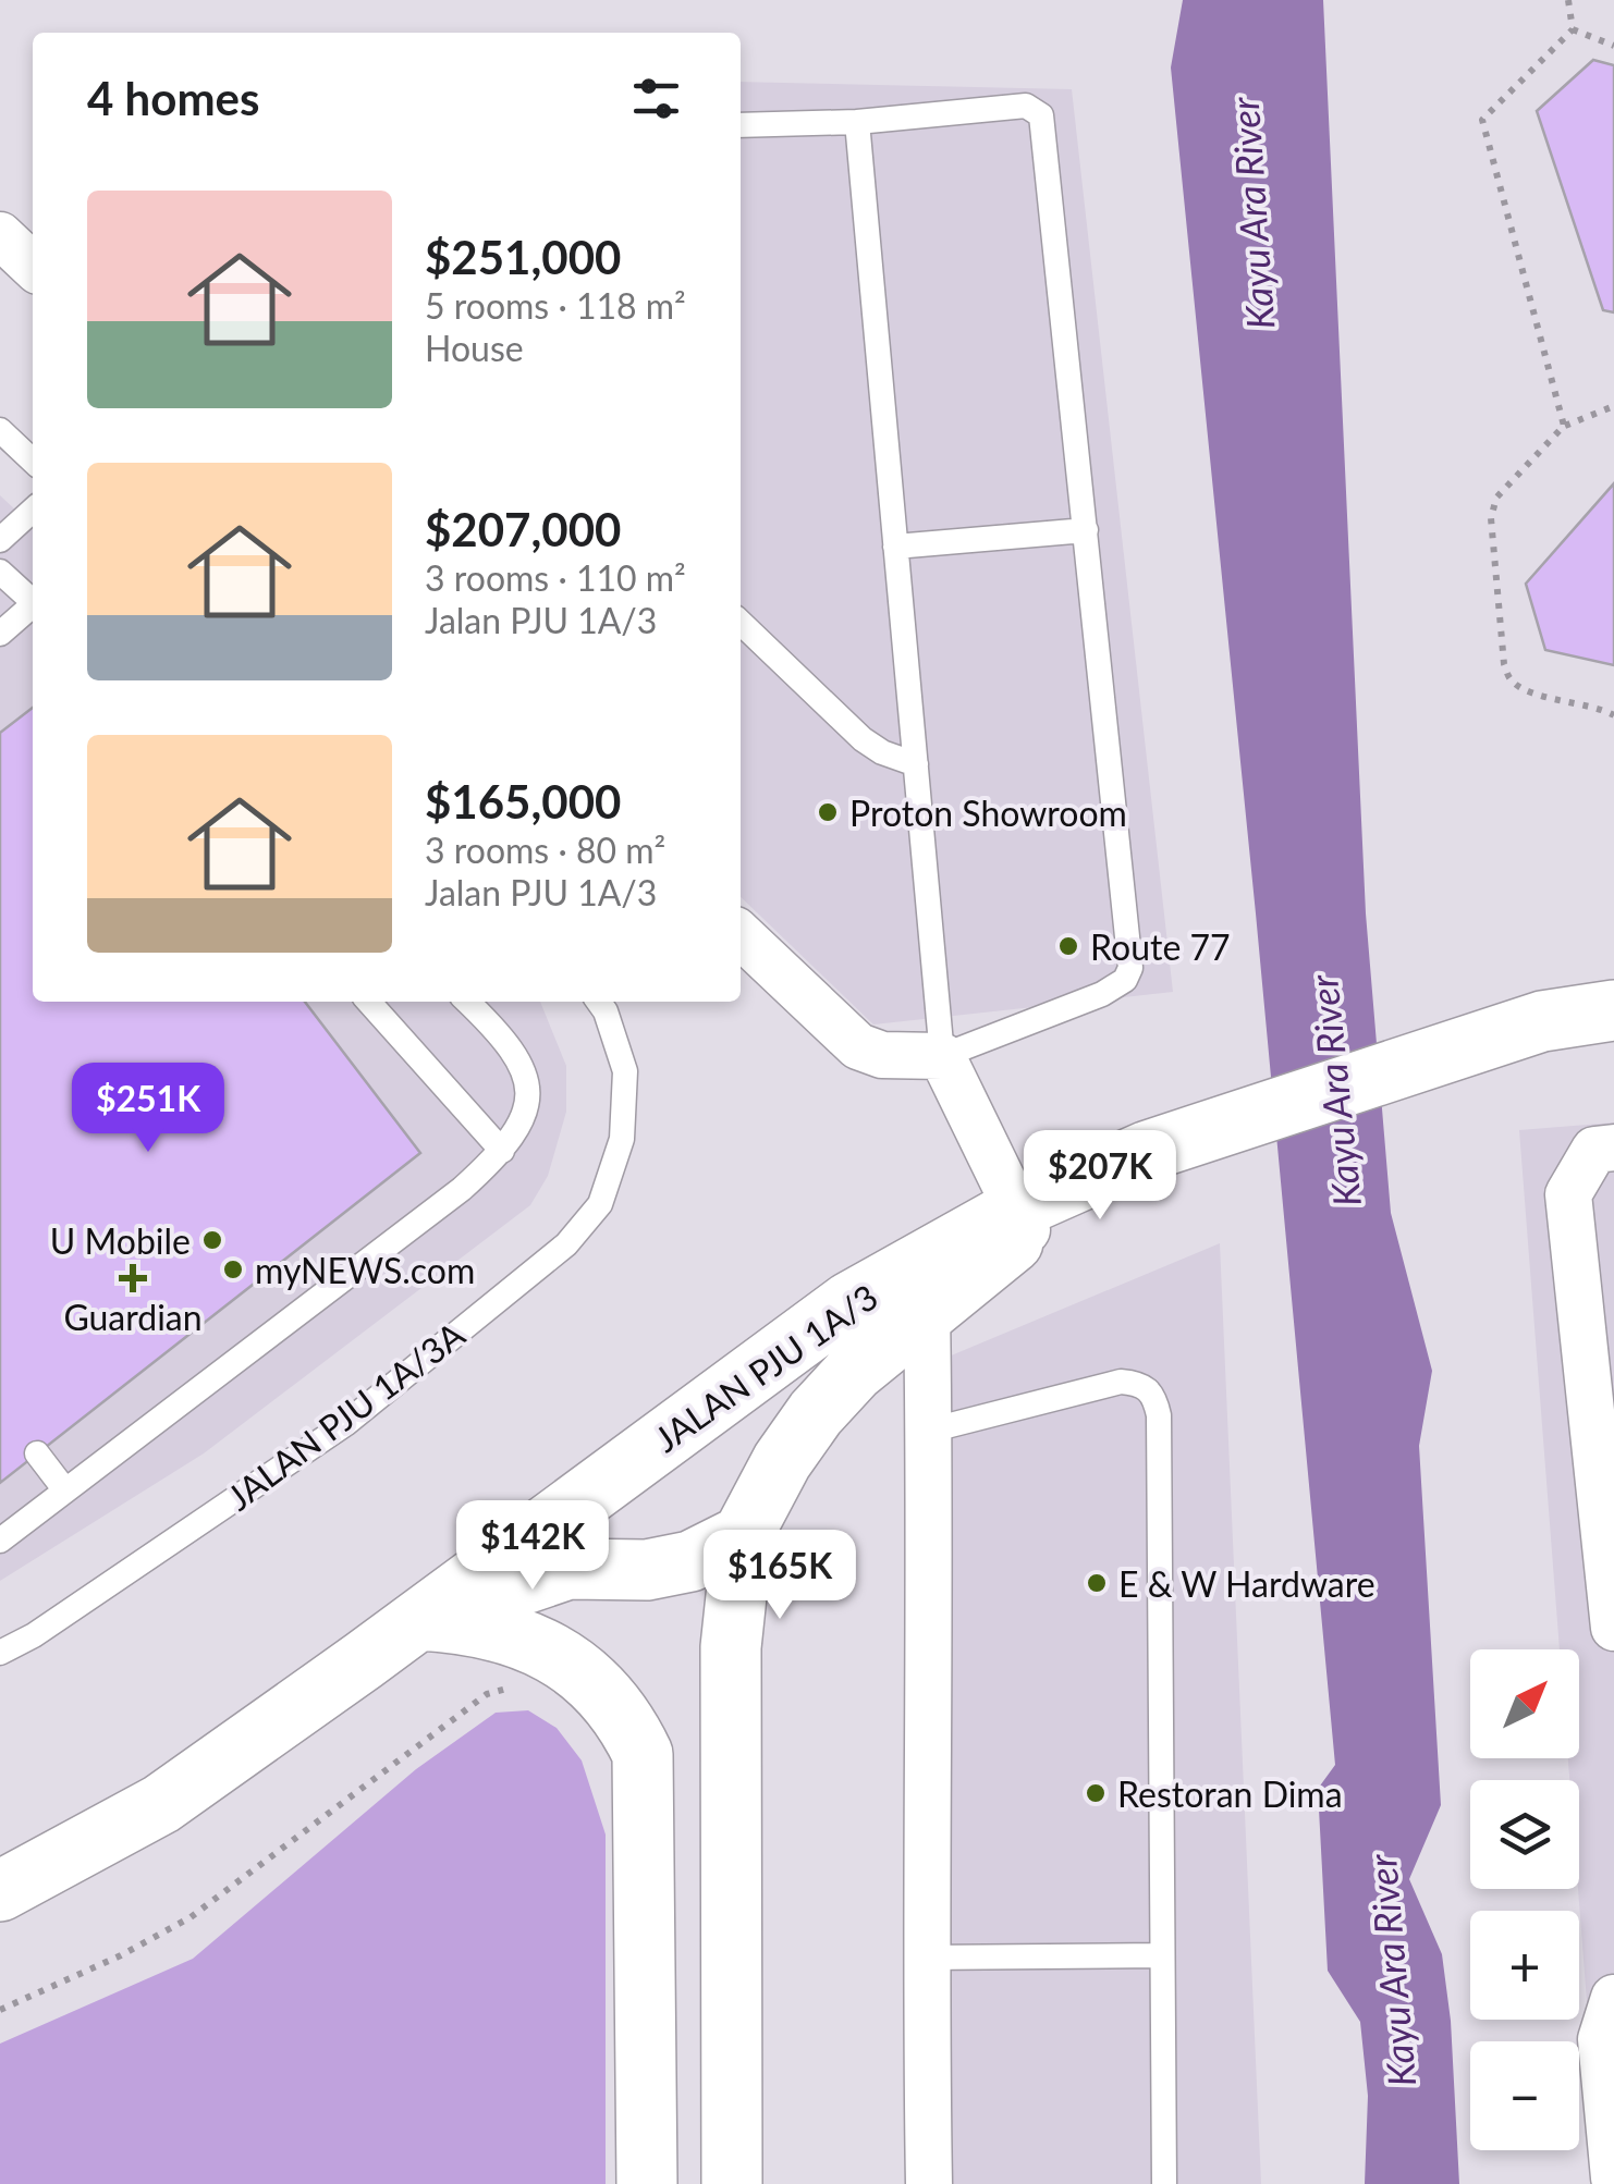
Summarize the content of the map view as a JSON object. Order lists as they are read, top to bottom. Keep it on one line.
{"streets":{"street":["JALAN PJU 1A/3"],"lane":["JALAN PJU 1A/3A"]},"water":["Kayu Ara River"],"places":{"other":["Proton Showroom","Route 77","U Mobile","myNEWS.com","E & W Hardware","Restoran Dima"],"health":["Guardian"]},"north":"top right","page":{"heading":"4 homes","list":[{"name":"$251,000","note":"5 rooms · 118 m² · House"},{"name":"$207,000","note":"3 rooms · 110 m² · Jalan PJU 1A/3"},{"name":"$165,000","note":"3 rooms · 80 m² · Jalan PJU 1A/3"}],"price":["$251K","$207K","$142K","$165K"],"map_buttons":["+","−"]}}
